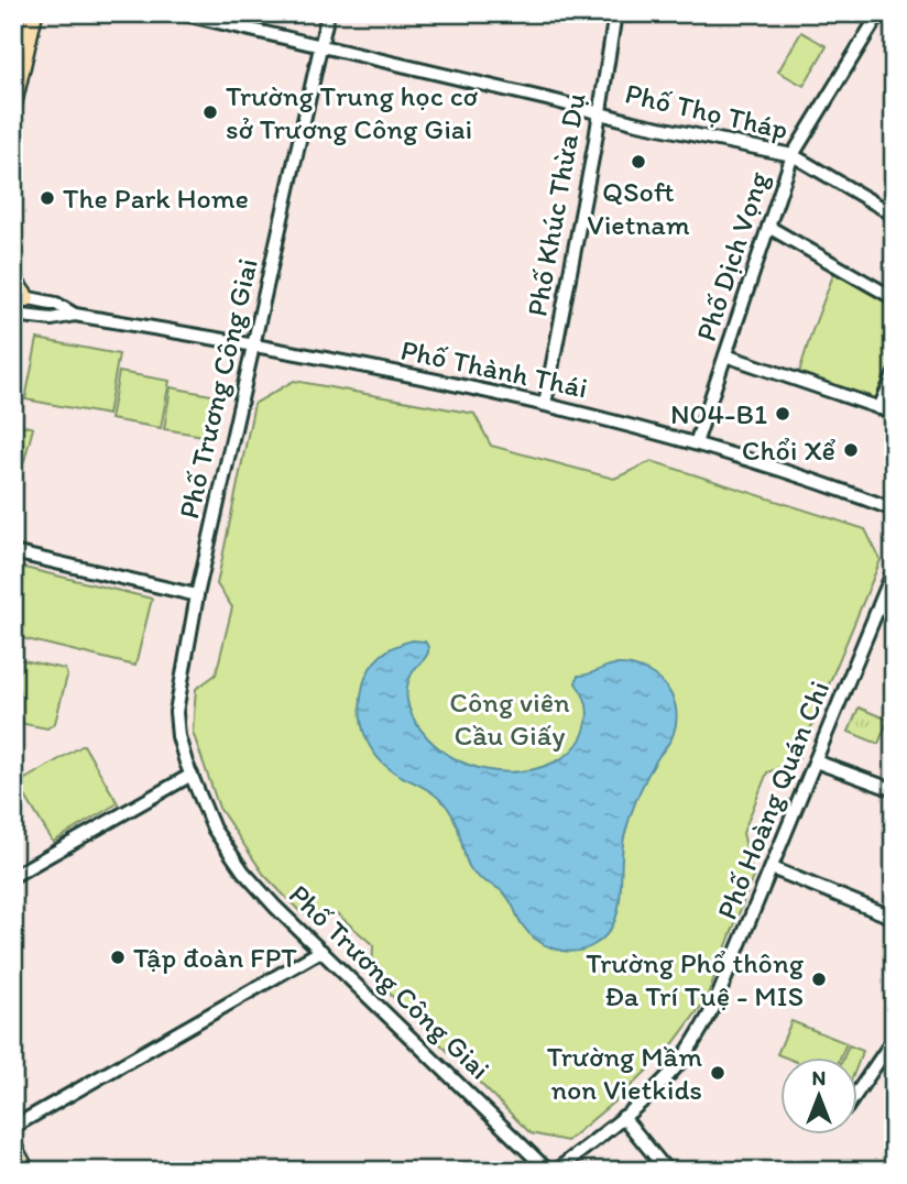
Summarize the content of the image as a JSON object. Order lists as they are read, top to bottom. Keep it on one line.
{"streets":{"street":["Phố Thọ Tháp","Phố Khúc Thừa Dụ","Phố Dịch Vọng","Phố Thành Thái","Phố Trương Công Giai","Phố Hoàng Quán Chi"]},"crossings":[["Phố Thọ Tháp","Phố Khúc Thừa Dụ"],["Phố Thọ Tháp","Phố Dịch Vọng"],["Phố Thọ Tháp","Phố Trương Công Giai"],["Phố Khúc Thừa Dụ","Phố Thành Thái"],["Phố Dịch Vọng","Phố Thành Thái"],["Phố Thành Thái","Phố Trương Công Giai"]],"parks":["Công viên Cầu Giấy"],"places":["Trường Trung học cơ sở Trương Công Giai","QSoft Vietnam","The Park Home","N04-B1","Chổi Xể","Tập đoàn FPT","Trường Phổ thông Đa Trí Tuệ - MIS","Trường Mầm non Vietkids"],"north":"top"}
